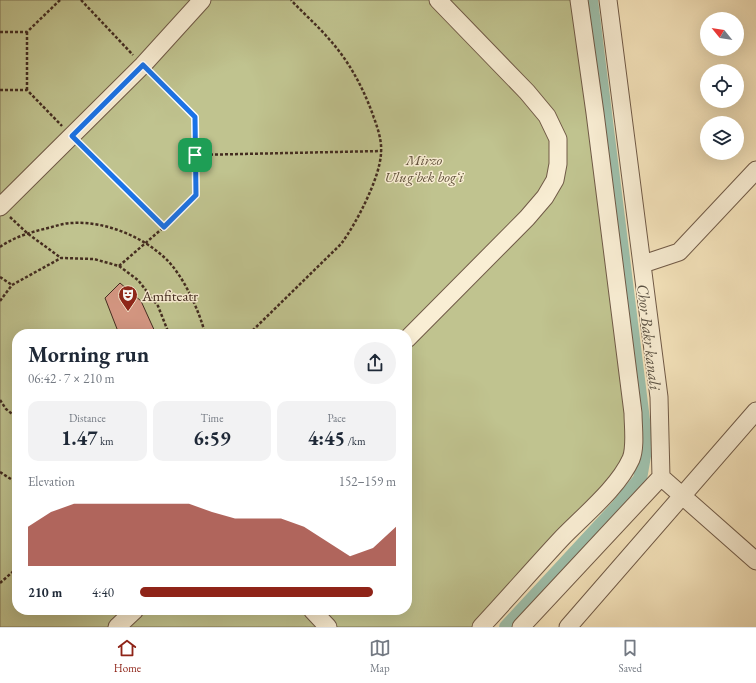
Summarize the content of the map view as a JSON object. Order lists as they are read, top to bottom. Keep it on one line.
{"water":["Chor Bakr kanali"],"parks":["Mirzo Ulugʻbek bogʻi"],"places":{"theatre":["Amfiteatr"]},"north":"top left","page":{"heading":["Morning run","06:42 · 7 × 210 m"],"stats":[["Distance","1.47 km"],["Time","6:59"],["Pace","4:45 /km"]],"chart":["Elevation","152–159 m"],"list":[{"name":"210 m","note":"4:40"}],"tabs":["Home","Map","Saved"]}}
